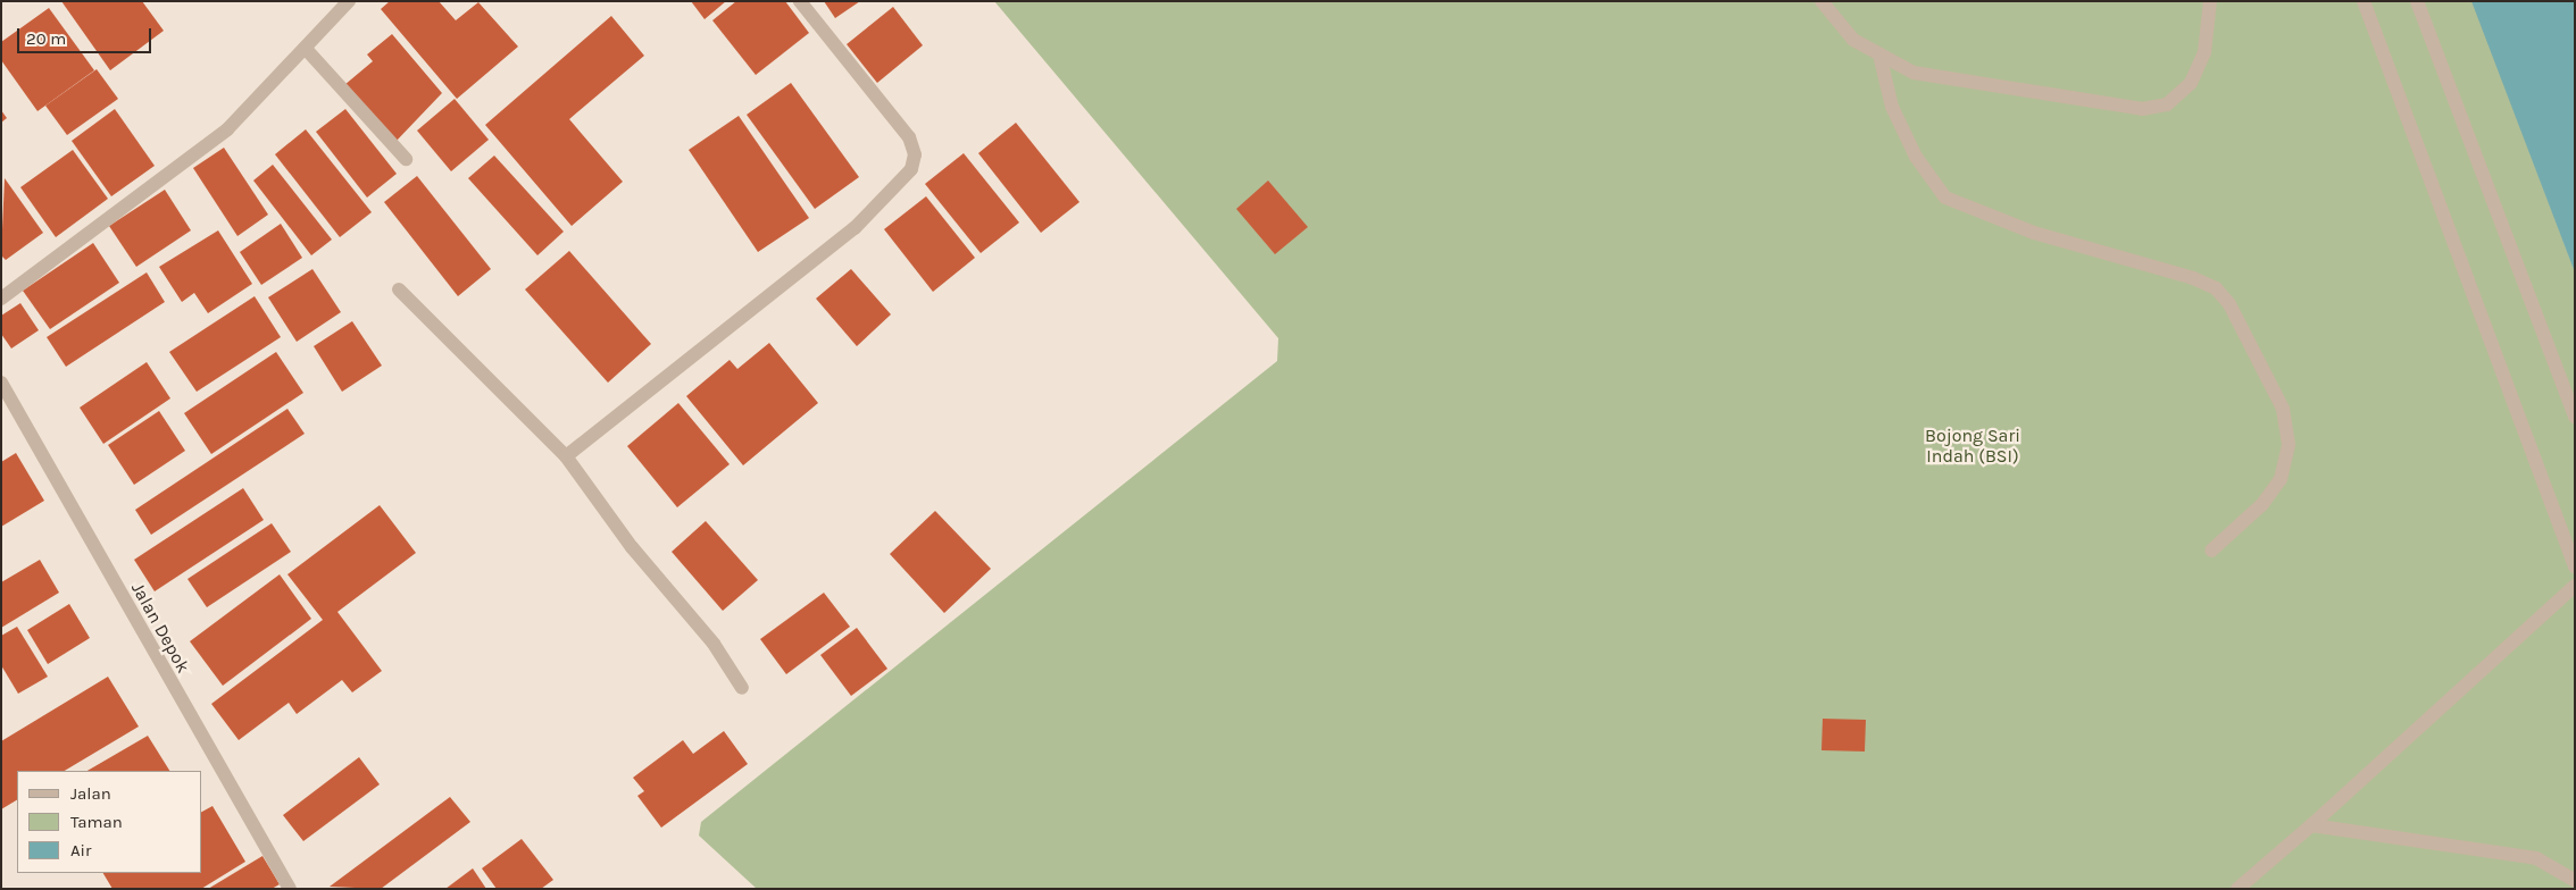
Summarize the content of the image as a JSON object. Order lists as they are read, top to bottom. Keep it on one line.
{"streets":{"street":["Jalan Depok"]},"parks":["Bojong Sari Indah (BSI)"],"legend":["Jalan","Taman","Air"],"scale_bar":"20 m"}
